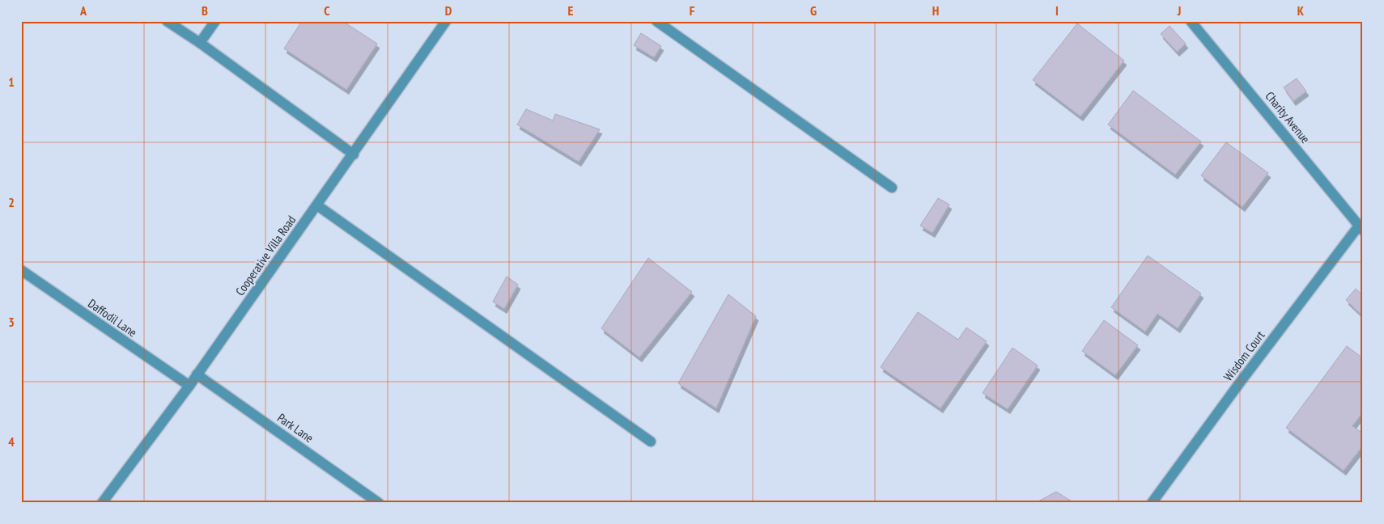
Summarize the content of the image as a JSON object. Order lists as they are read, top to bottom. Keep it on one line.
{"streets":{"street":["Charity Avenue","Cooperative Villa Road","Daffodil Lane","Wisdom Court","Park Lane"]},"crossings":[["Charity Avenue","Wisdom Court"],["Cooperative Villa Road","Daffodil Lane"],["Cooperative Villa Road","Park Lane"]],"grid":{"columns":["A","B","C","D","E","F","G","H","I","J","K"],"rows":["1","2","3","4"]}}
